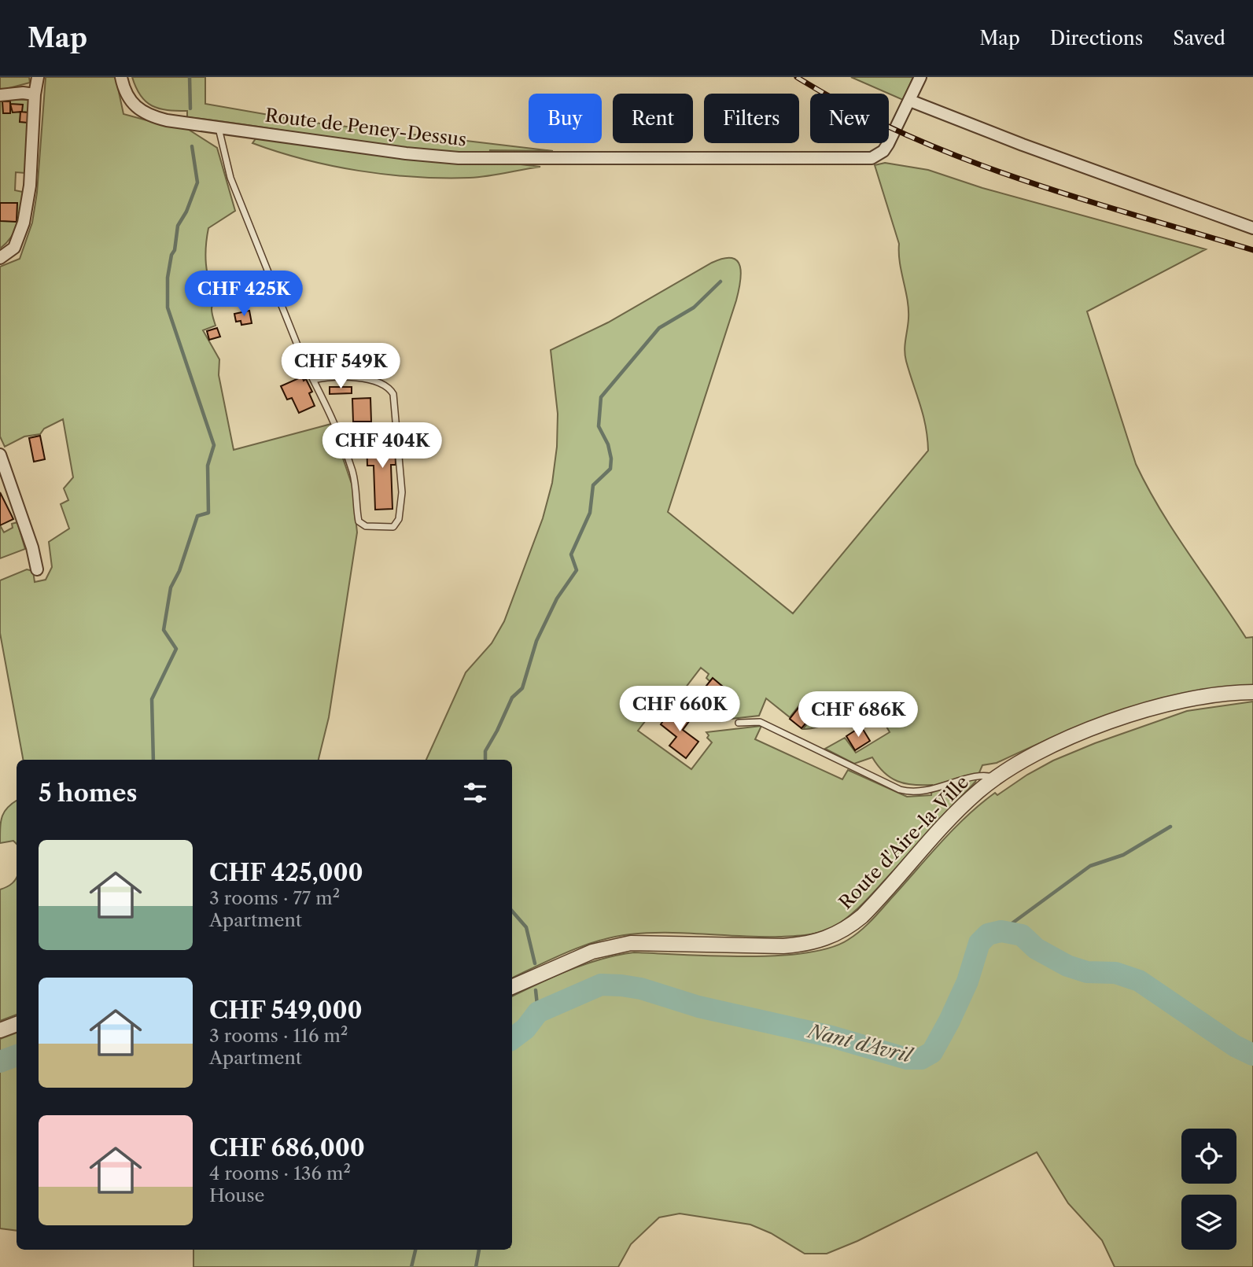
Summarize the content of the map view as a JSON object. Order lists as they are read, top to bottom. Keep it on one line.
{"streets":{"street":["Route de Peney-Dessus","Route d'Aire-la-Ville"]},"water":["Nant d'Avril"],"page":{"header":"Map","nav":["Map","Directions","Saved"],"chip":["Buy","Rent","Filters","New"],"price":["CHF 425K","CHF 549K","CHF 404K","CHF 660K","CHF 686K"],"heading":"5 homes","list":[{"name":"CHF 425,000","note":"3 rooms · 77 m² · Apartment"},{"name":"CHF 549,000","note":"3 rooms · 116 m² · Apartment"},{"name":"CHF 686,000","note":"4 rooms · 136 m² · House"}]}}
